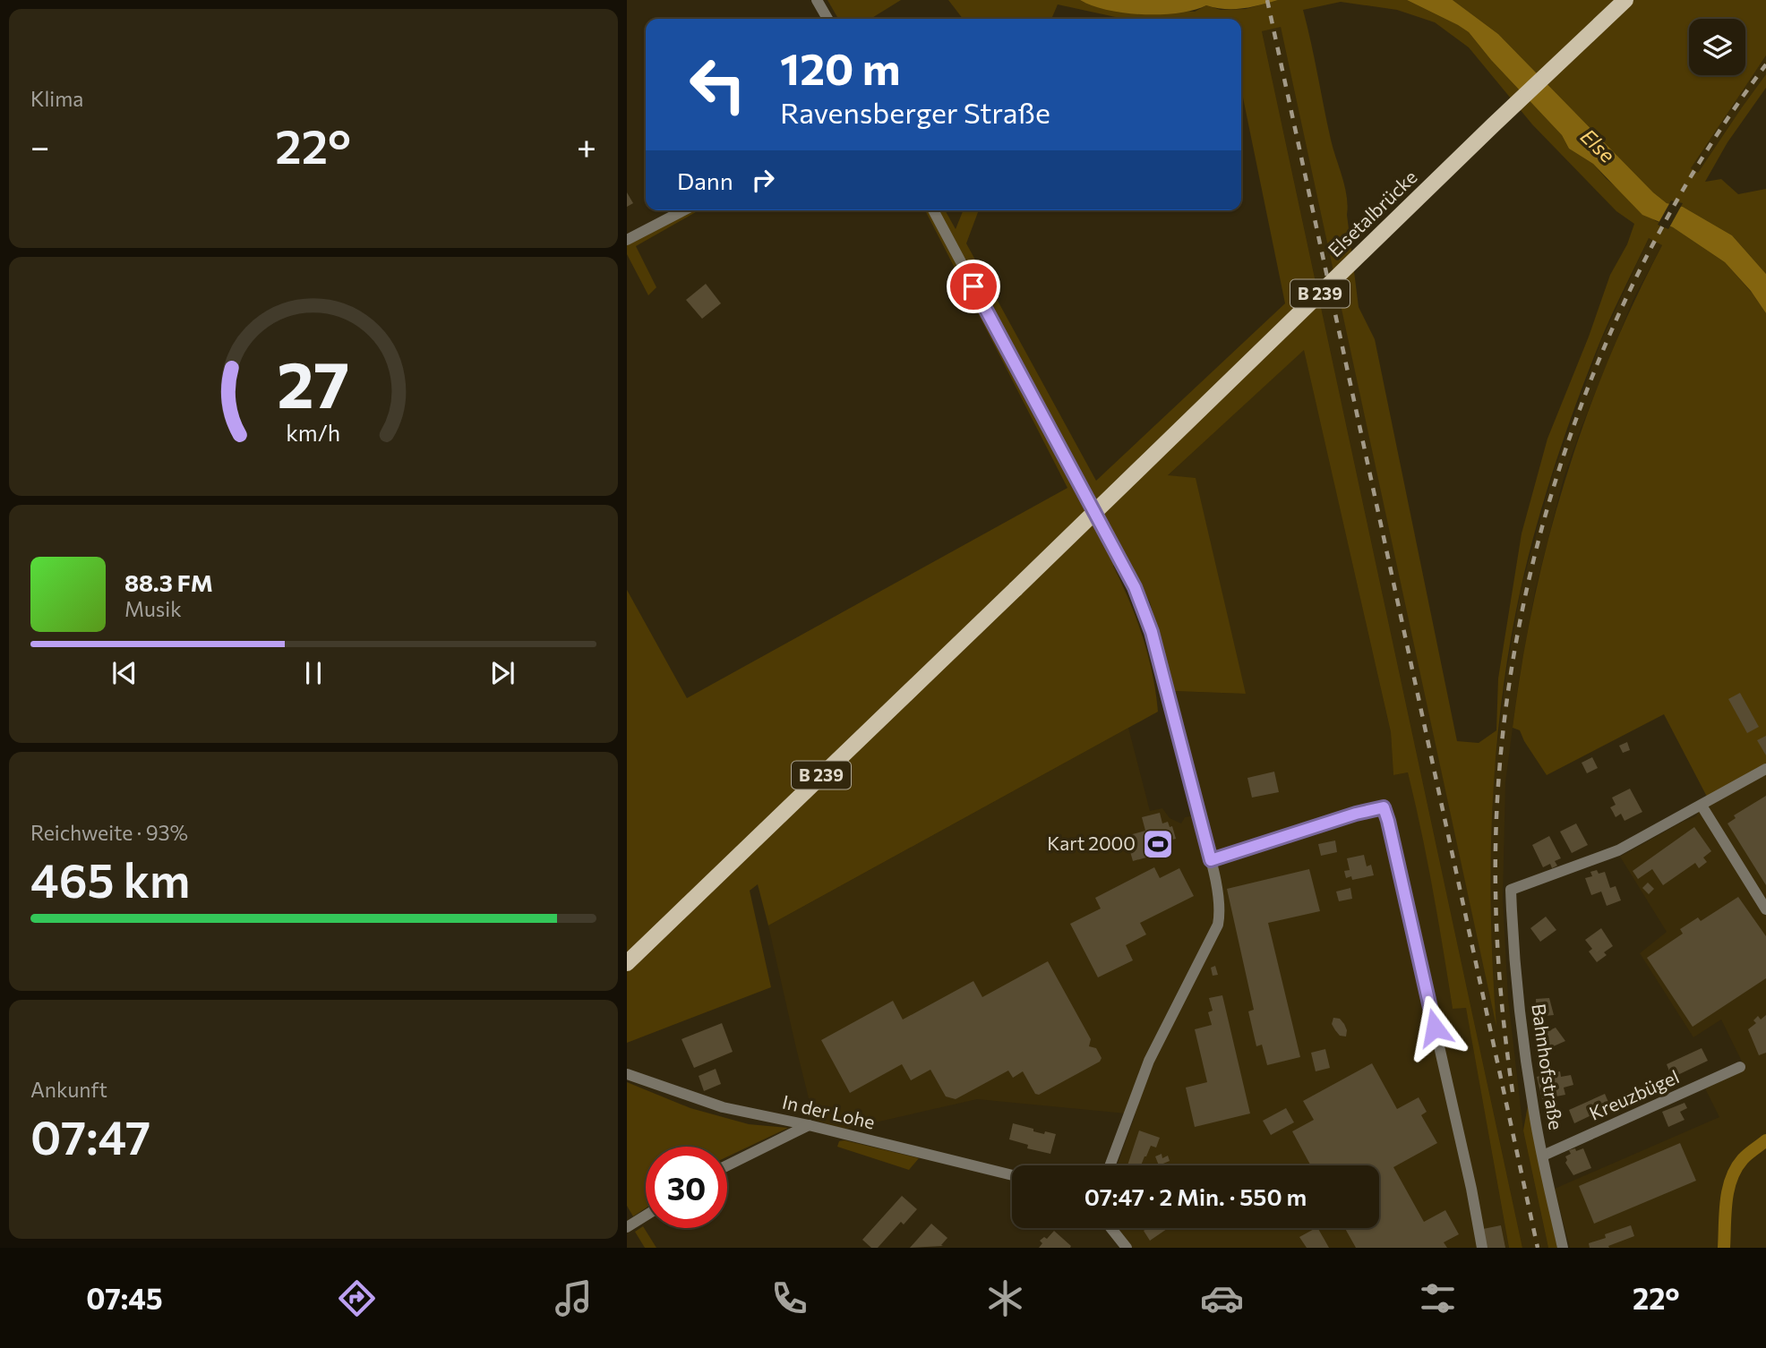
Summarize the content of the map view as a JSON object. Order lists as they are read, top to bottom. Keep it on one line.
{"streets":{"main road":["Elsetalbrücke","B 239"],"street":["Bahnhofstraße","Kreuzbügel","In der Lohe"]},"crossings":[["Bahnhofstraße","Kreuzbügel"]],"water":["Else"],"places":{"sports":["Kart 2000"]},"page":{"tile":["Klima",["Reichweite · 93%","465 km"],["Ankunft","07:47"]],"turn":["120 m","Ravensberger Straße"],"heat":["−","22°","+"],"then":"Dann","song":["88.3 FM","Musik"],"limit":"30","trip":"07:47 · 2 Min. · 550 m","tabs":["07:45","22°"],"gauge":["27","km/h"]}}
